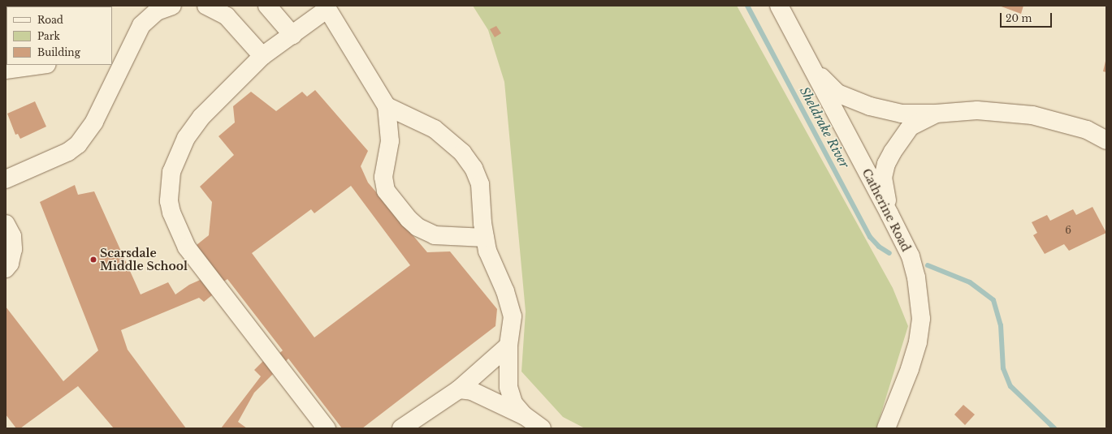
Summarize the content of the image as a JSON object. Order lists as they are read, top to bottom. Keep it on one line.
{"streets":{"street":["Catherine Road"]},"water":["Sheldrake River"],"places":["Scarsdale Middle School"],"house_numbers":["6"],"legend":["Road","Park","Building"],"scale_bar":"20 m"}
